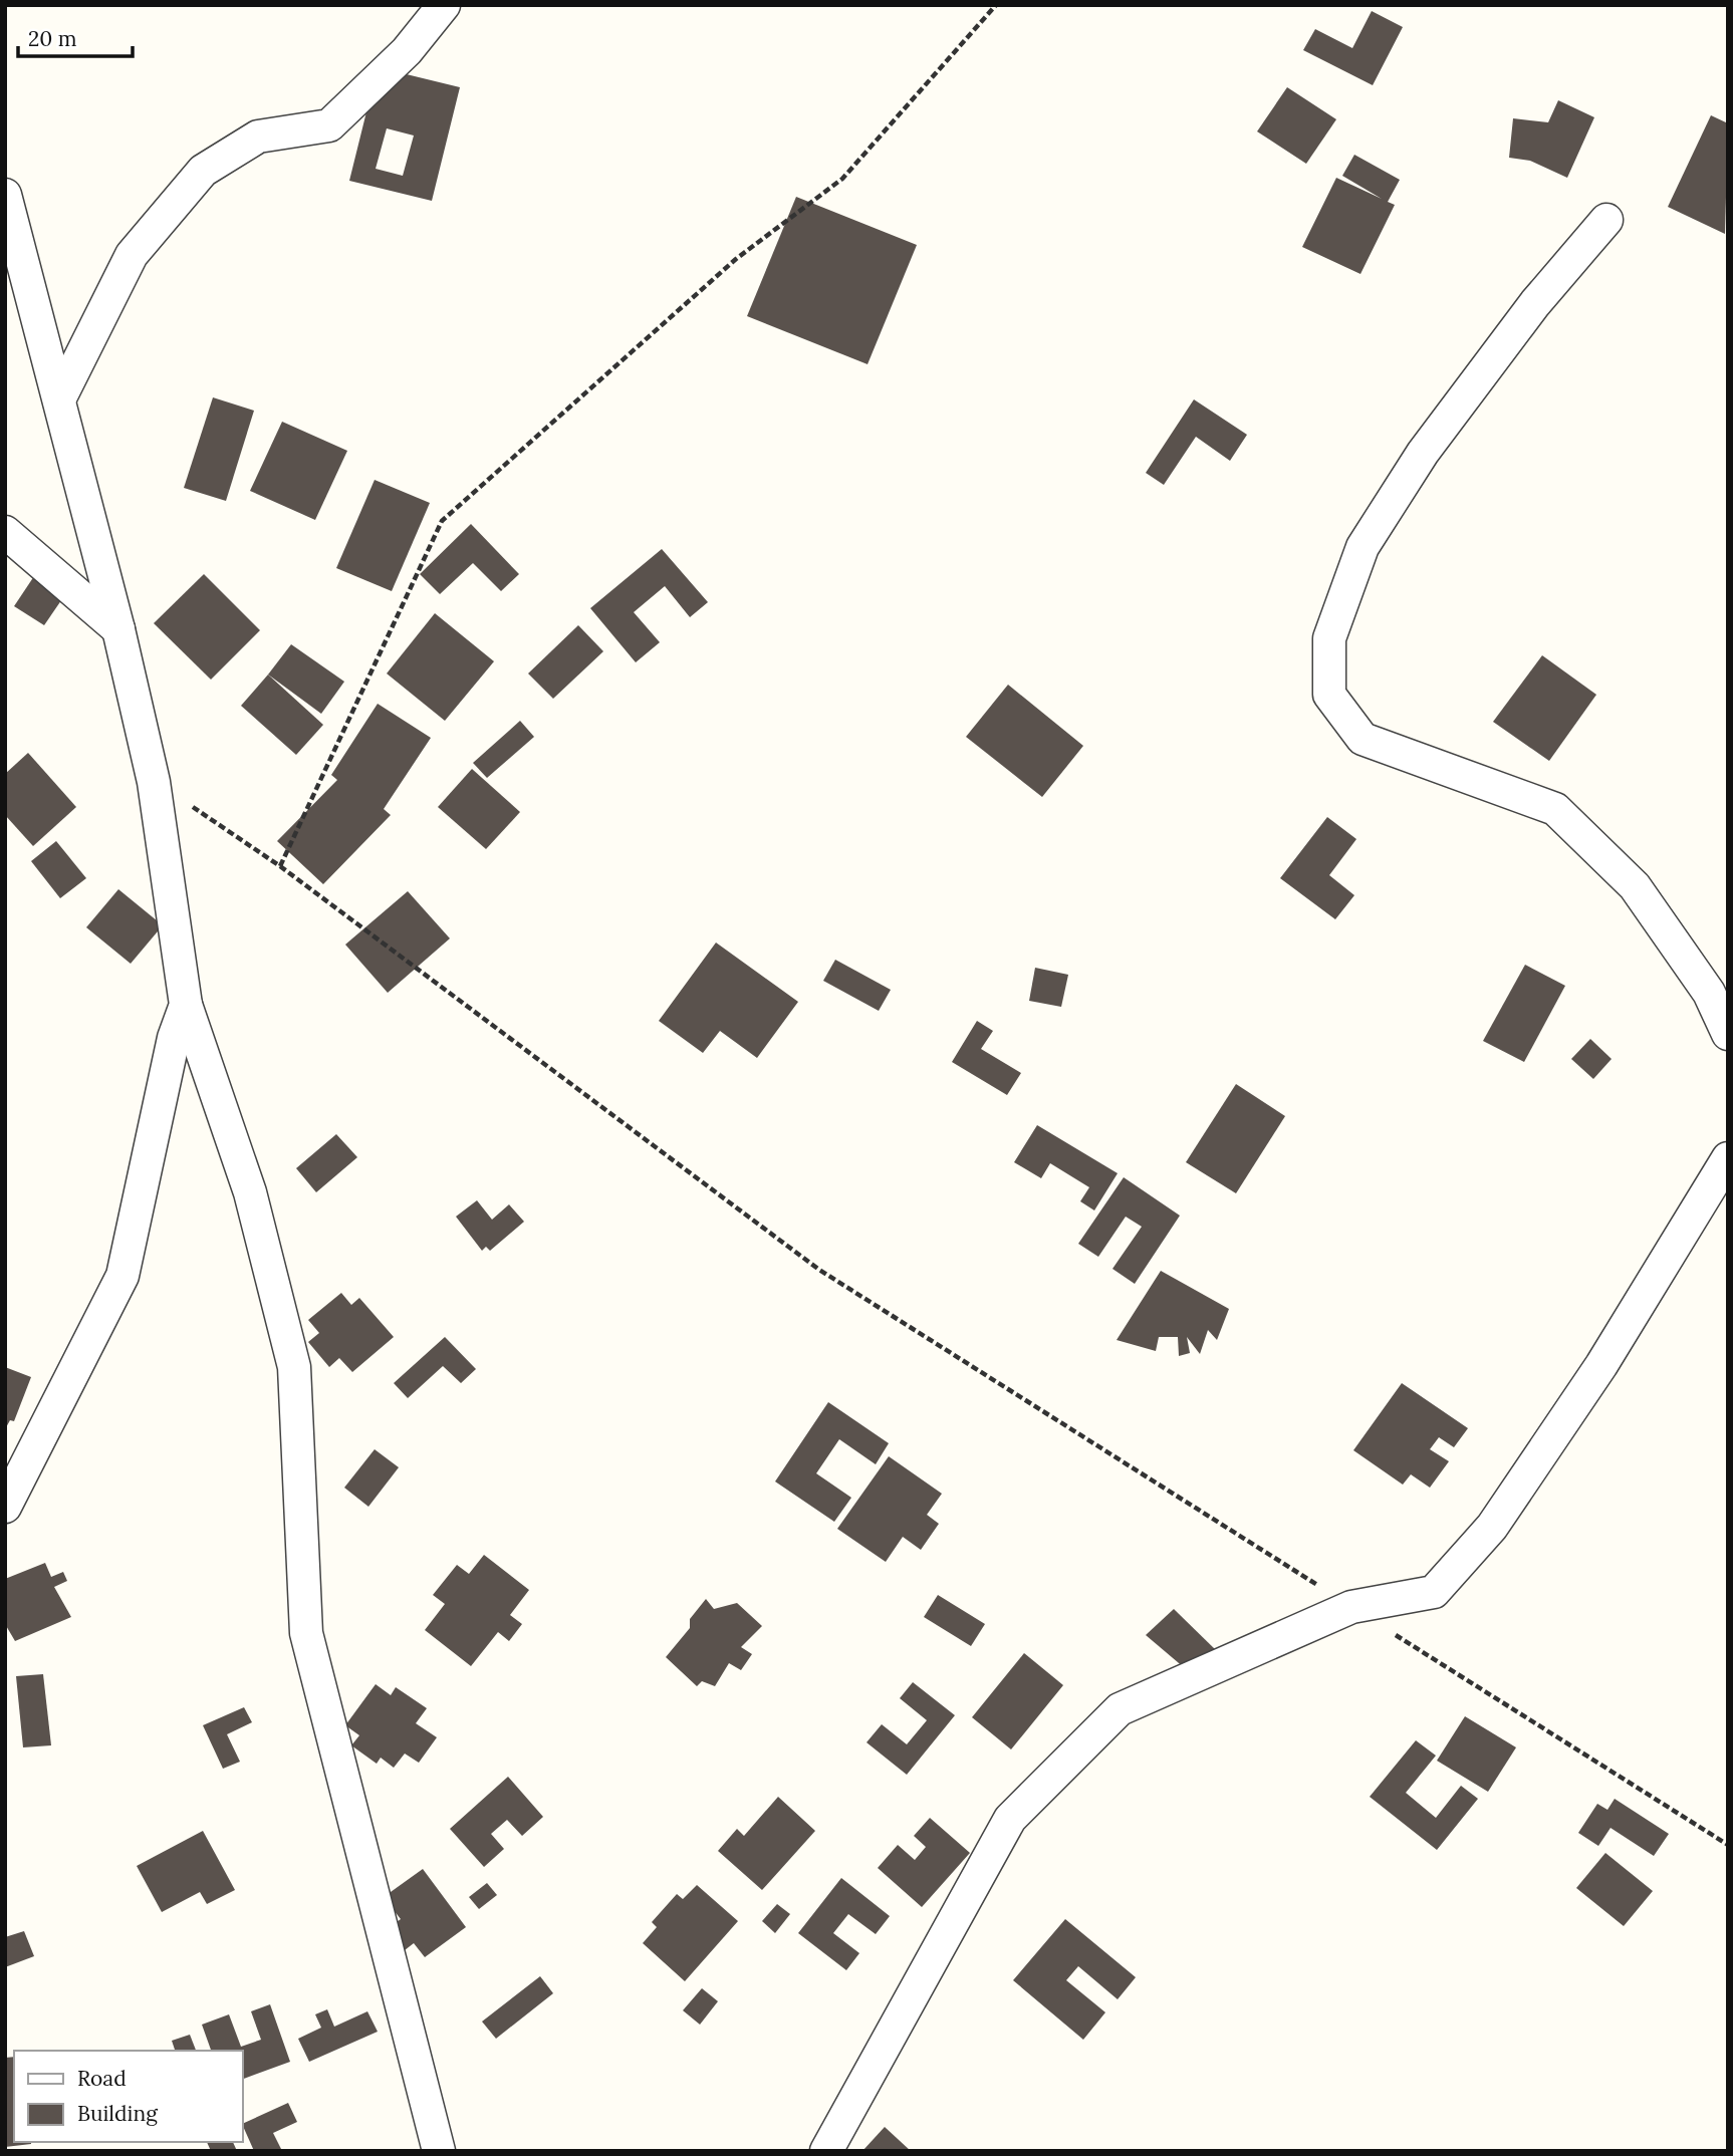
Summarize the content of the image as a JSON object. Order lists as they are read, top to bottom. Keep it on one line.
{"legend":["Road","Building"],"scale_bar":"20 m"}
